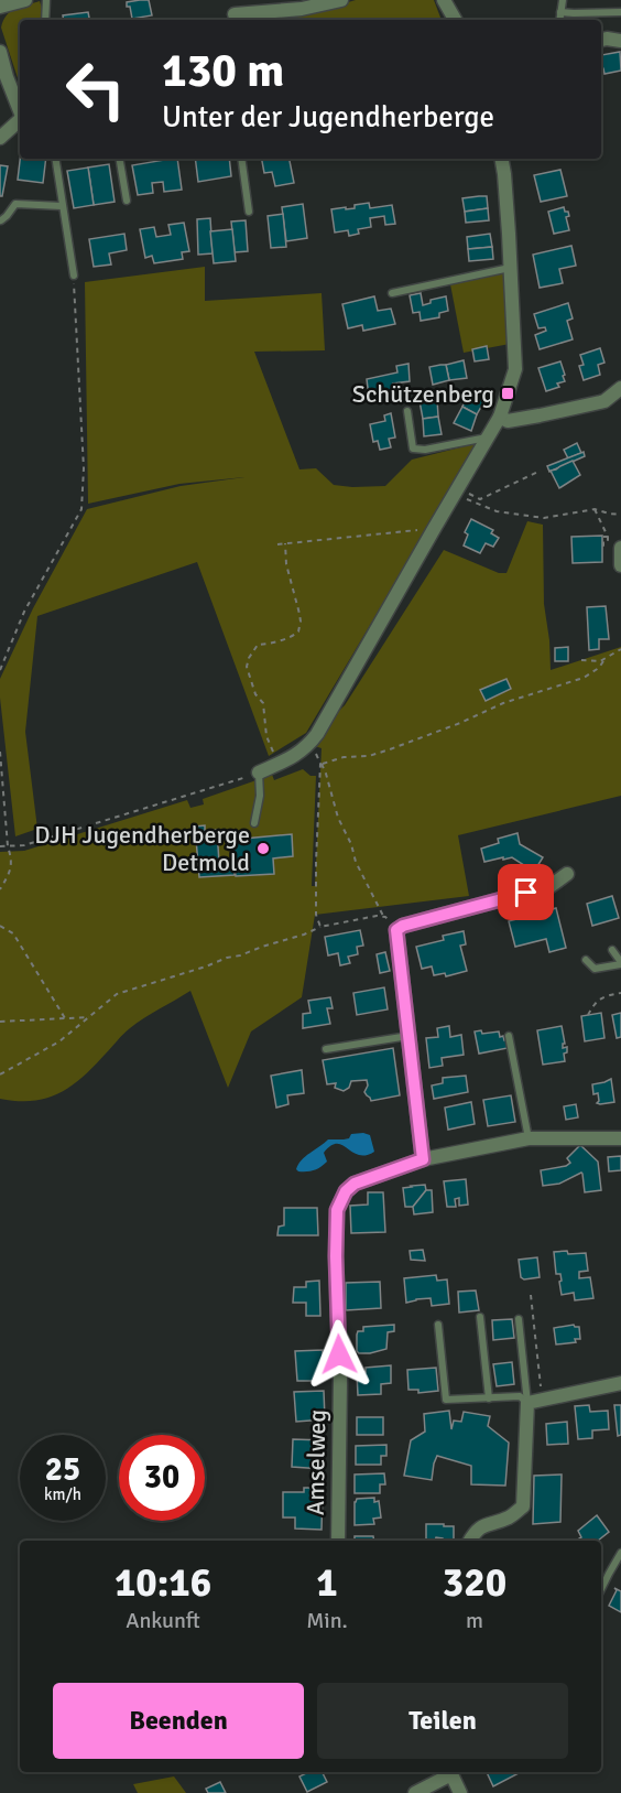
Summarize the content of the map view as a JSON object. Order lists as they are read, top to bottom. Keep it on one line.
{"streets":{"street":["Amselweg"]},"places":{"transit":["Schützenberg"],"other":["DJH Jugendherberge Detmold"]},"page":{"turn":["130 m","Unter der Jugendherberge"],"speed":"25 km/h","limit":"30","eta":["10:16","Ankunft","1","Min.","320","m"],"buttons":["Beenden","Teilen"]}}
